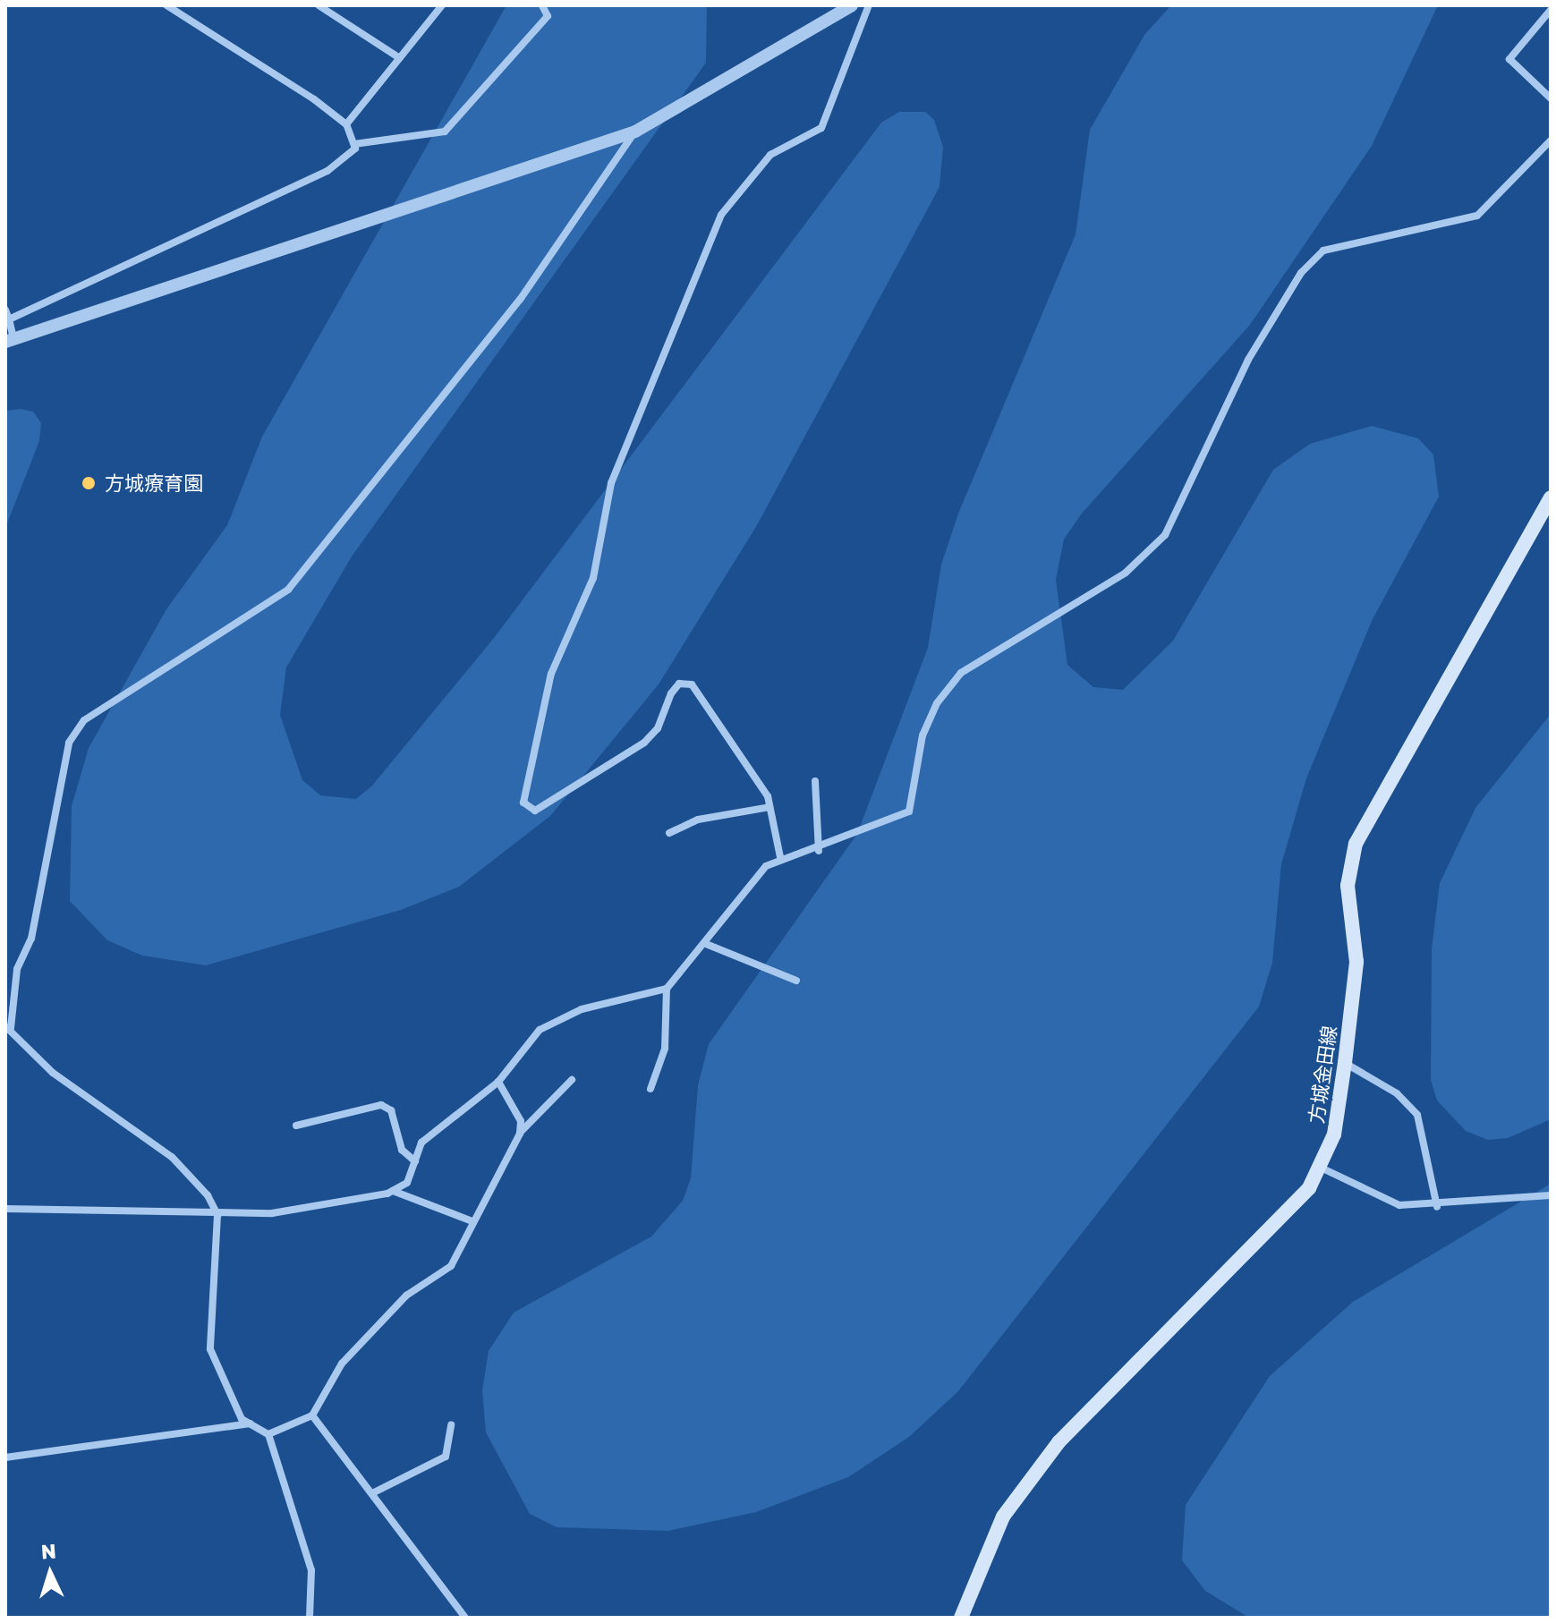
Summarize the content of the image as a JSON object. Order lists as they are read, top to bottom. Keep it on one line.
{"streets":{"main road":["方城金田線"]},"places":["方城療育園"],"north":"top"}
